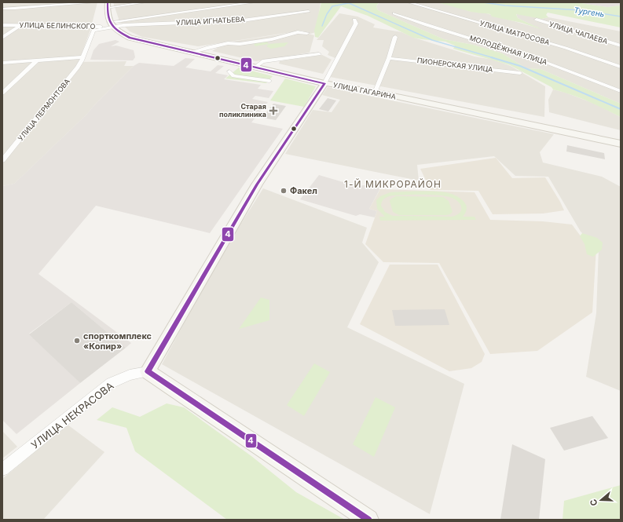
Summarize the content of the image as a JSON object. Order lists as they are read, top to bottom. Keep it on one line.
{"streets":{"main road":["УЛИЦА ГАГАРИНА"],"street":["УЛИЦА ИГНАТЬЕВА","УЛИЦА БЕЛИНСКОГО","УЛИЦА МАТРОСОВА","УЛИЦА ЧАПАЕВА","МОЛОДЁЖНАЯ УЛИЦА","ПИОНЕРСКАЯ УЛИЦА","УЛИЦА ЛЕРМОНТОВА","УЛИЦА НЕКРАСОВА"]},"crossings":[["УЛИЦА ИГНАТЬЕВА","УЛИЦА БЕЛИНСКОГО"],["УЛИЦА ИГНАТЬЕВА","УЛИЦА ГАГАРИНА"],["УЛИЦА ИГНАТЬЕВА","УЛИЦА ЛЕРМОНТОВА"],["УЛИЦА БЕЛИНСКОГО","УЛИЦА ГАГАРИНА"],["УЛИЦА БЕЛИНСКОГО","УЛИЦА ЛЕРМОНТОВА"],["УЛИЦА ГАГАРИНА","УЛИЦА ЛЕРМОНТОВА"]],"districts":["1-Й МИКРОРАЙОН"],"water":["Тургень"],"places":{"health":["Старая поликлиника"],"other":["Факел","спорткомплекс «Копир»"]},"lines":["transit line 4"],"north":"left"}
